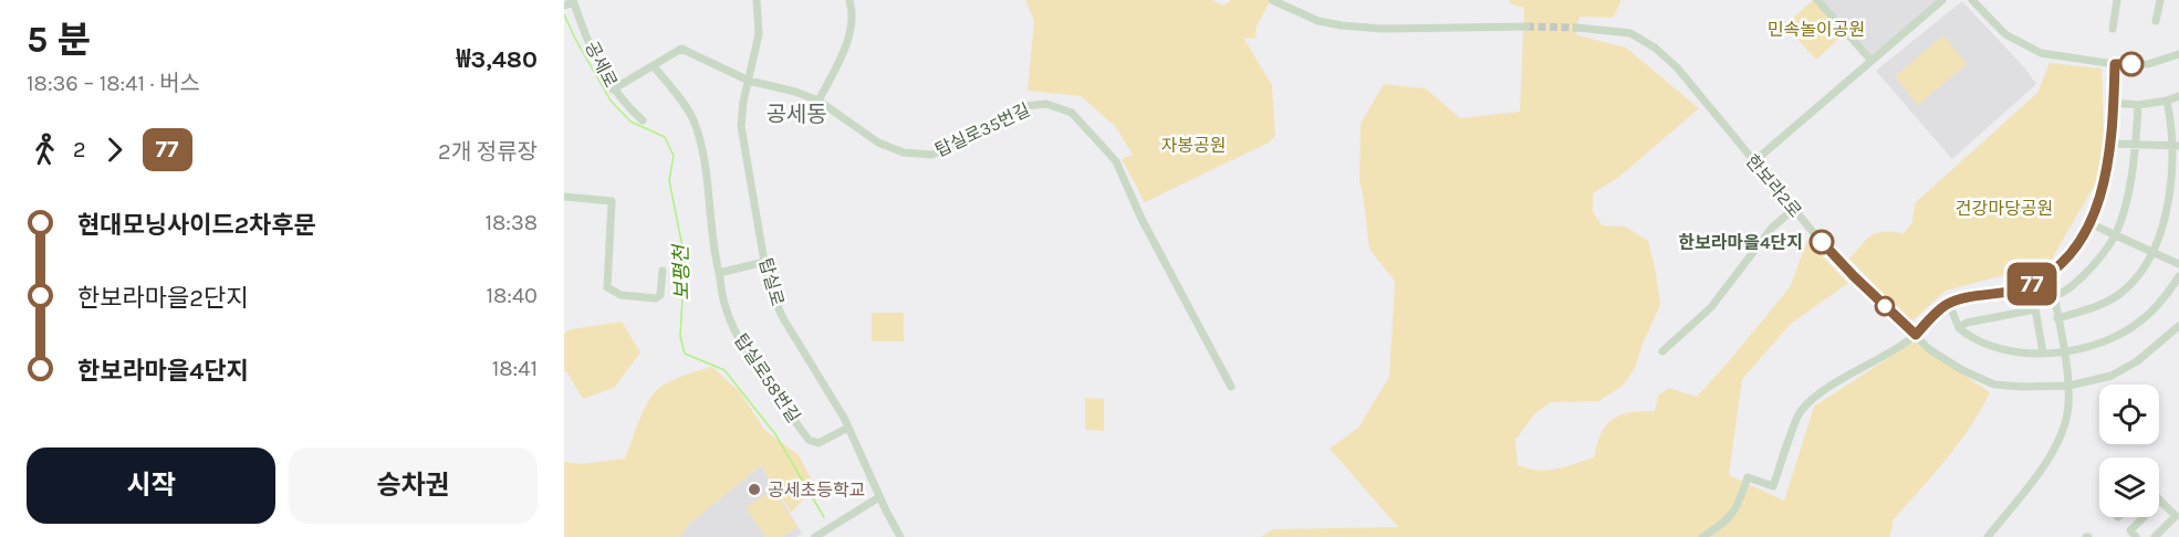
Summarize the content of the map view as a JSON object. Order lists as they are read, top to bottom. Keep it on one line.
{"streets":{"street":["공세로","탑실로35번길","한보라2로","탑실로","탑실로58번길"]},"crossings":[["탑실로35번길","탑실로"],["탑실로35번길","탑실로58번길"],["탑실로","탑실로58번길"]],"districts":["공세동"],"water":["보평천"],"parks":["민속놀이공원","자봉공원","건강마당공원"],"places":["한보라마을4단지","공세초등학교"],"lines":["bus line 77"],"page":{"heading":["5 분","18:36 – 18:41 · 버스","₩3,480"],"on_map":"77","legs":["2","77","2개 정류장"],"list":[{"name":"현대모닝사이드2차후문","value":"18:38"},{"name":"한보라마을2단지","value":"18:40"},{"name":"한보라마을4단지","value":"18:41"}],"buttons":["시작","승차권"]}}
